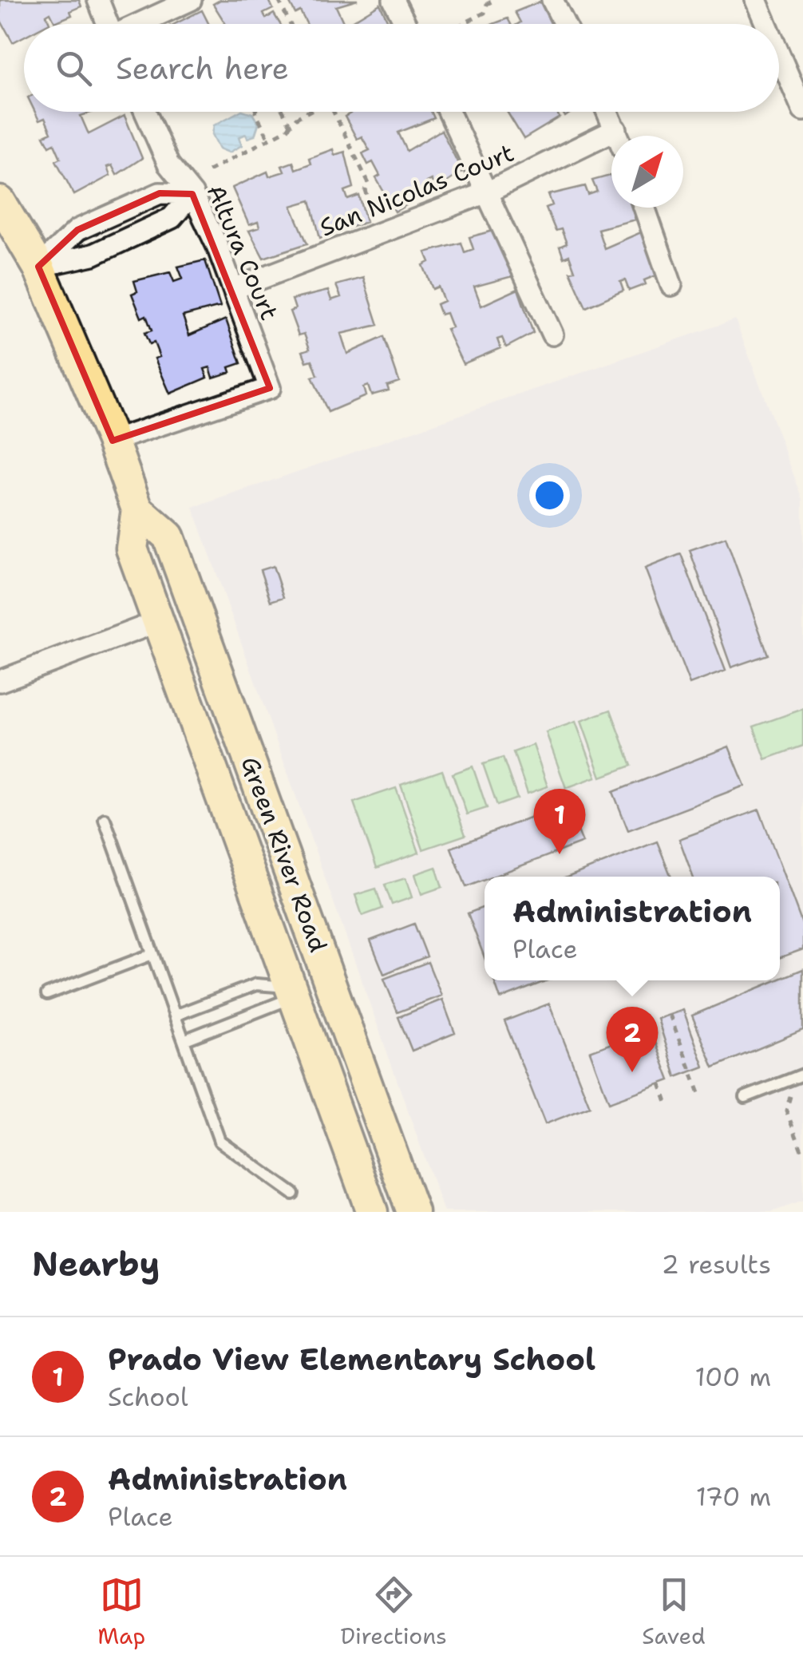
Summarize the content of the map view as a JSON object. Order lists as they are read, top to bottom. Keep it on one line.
{"streets":{"main road":["Green River Road"],"street":["San Nicolas Court","Altura Court"]},"crossings":[["San Nicolas Court","Altura Court"],["Altura Court","Green River Road"]],"north":"top right","page":{"search":"Search here","pins":["1","2"],"popup":["Administration","Place"],"heading":["Nearby","2 results"],"list":[{"mark":"1","name":"Prado View Elementary School","note":"School","value":"100 m"},{"mark":"2","name":"Administration","note":"Place","value":"170 m"}],"nav":["Map","Directions","Saved"]}}
